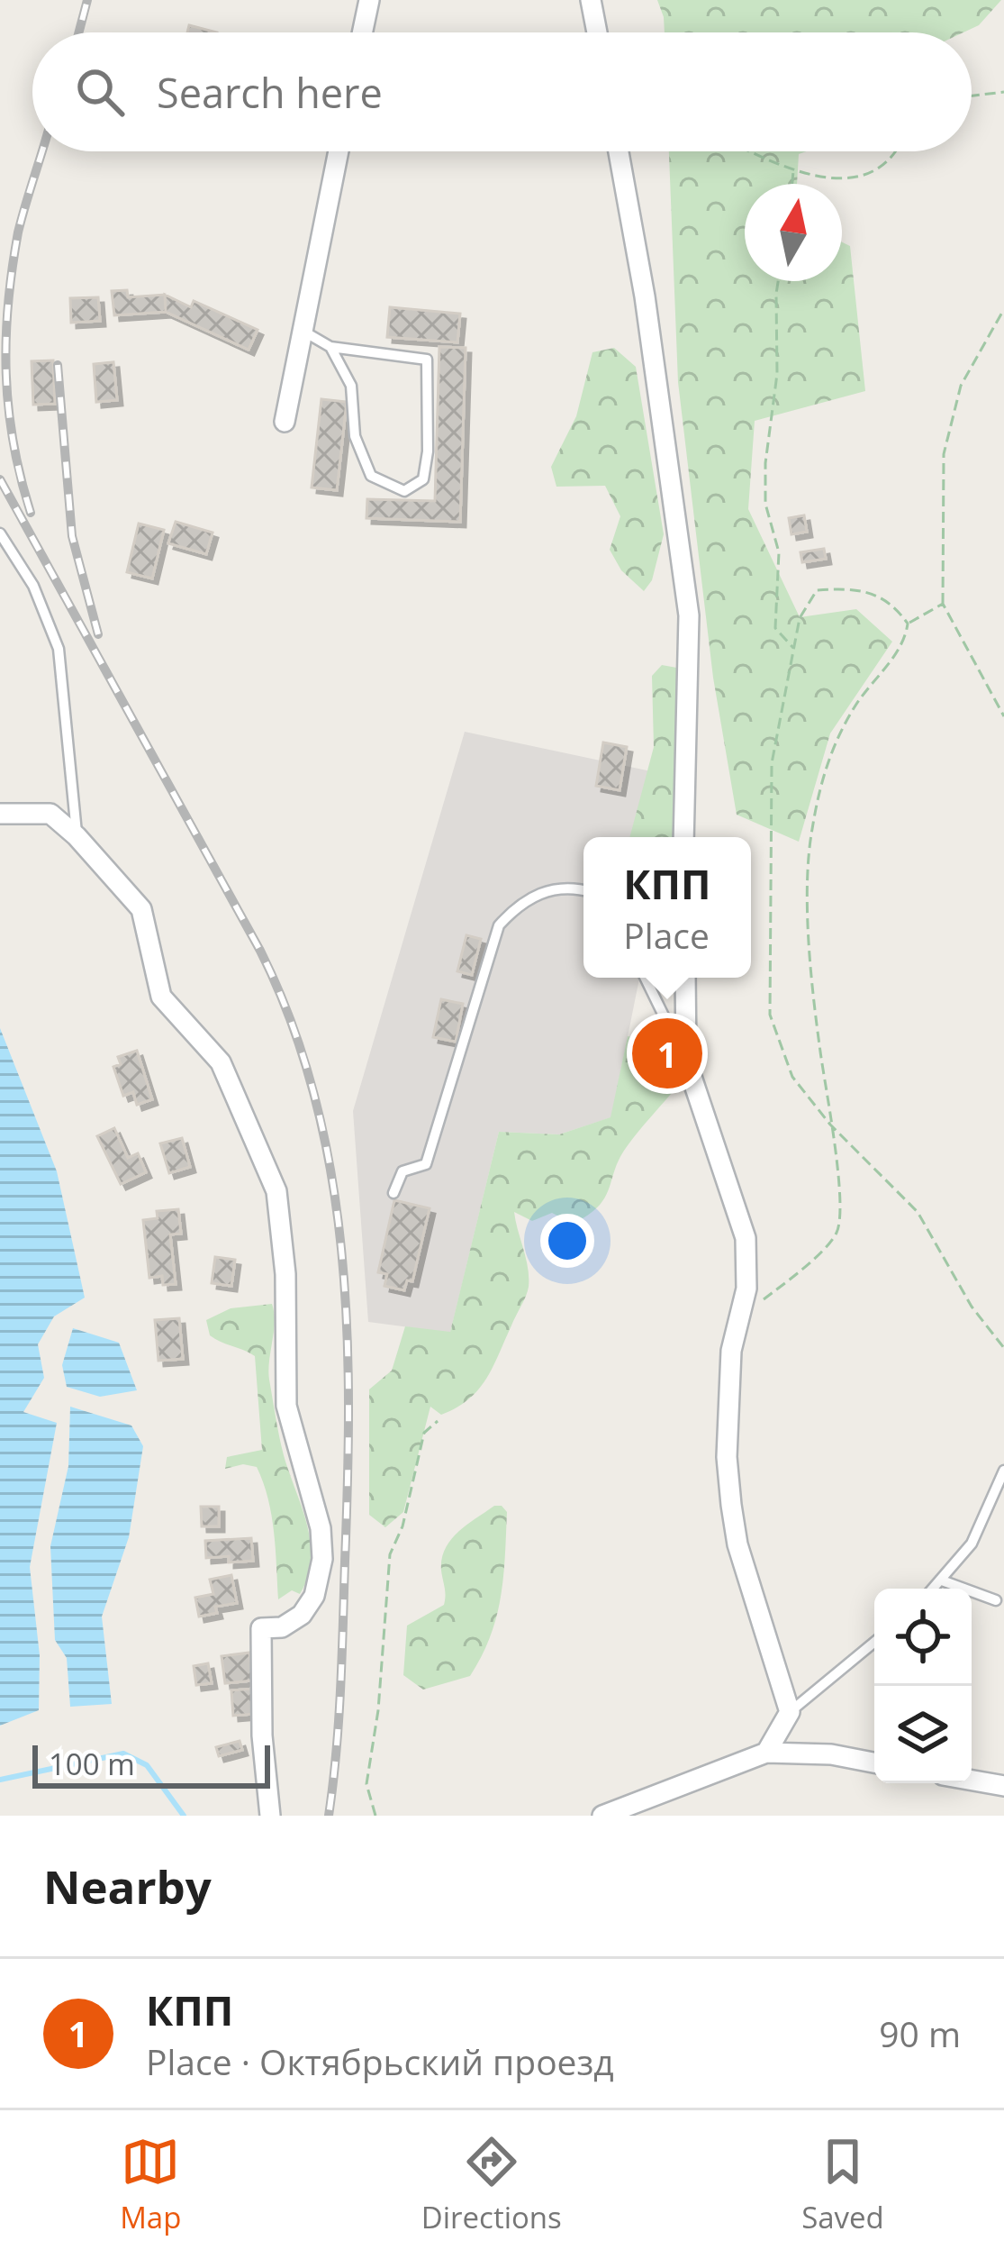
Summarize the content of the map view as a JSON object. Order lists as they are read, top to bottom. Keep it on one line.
{"scale_bar":"100 m","north":"top","page":{"search":"Search here","popup":["КПП","Place"],"pins":"1","scale":"100 m","heading":"Nearby","list":[{"mark":"1","name":"КПП","note":"Place · Октябрьский проезд","value":"90 m"}],"nav":["Map","Directions","Saved"]}}
